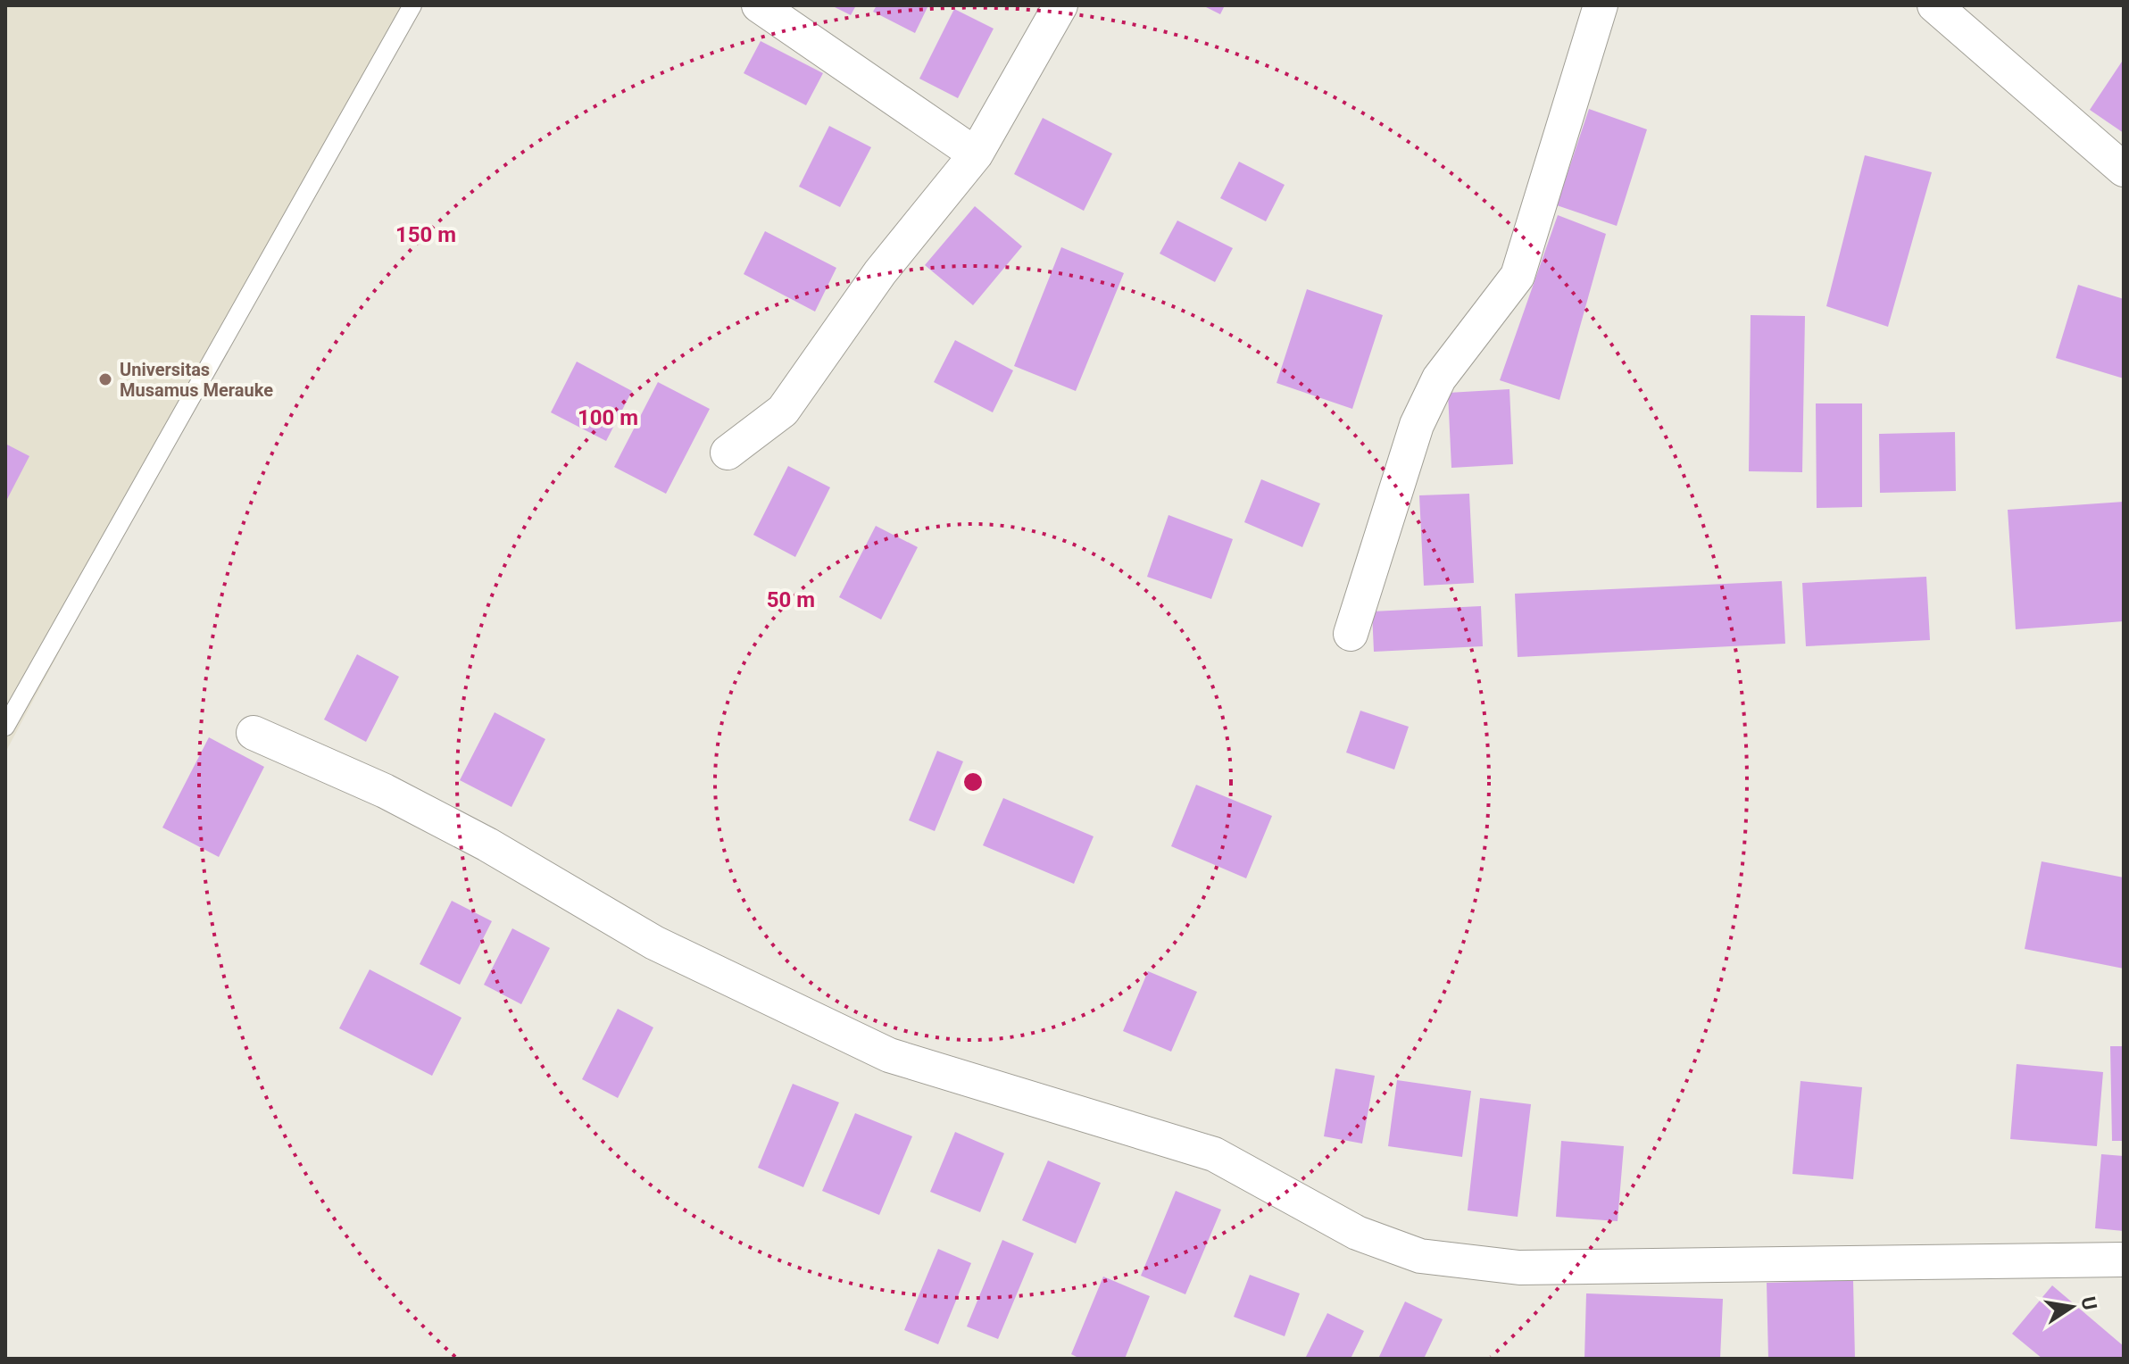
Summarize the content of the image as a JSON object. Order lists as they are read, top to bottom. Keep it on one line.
{"places":["Universitas Musamus Merauke"],"north":"right","rings":["150 m","100 m","50 m"]}
